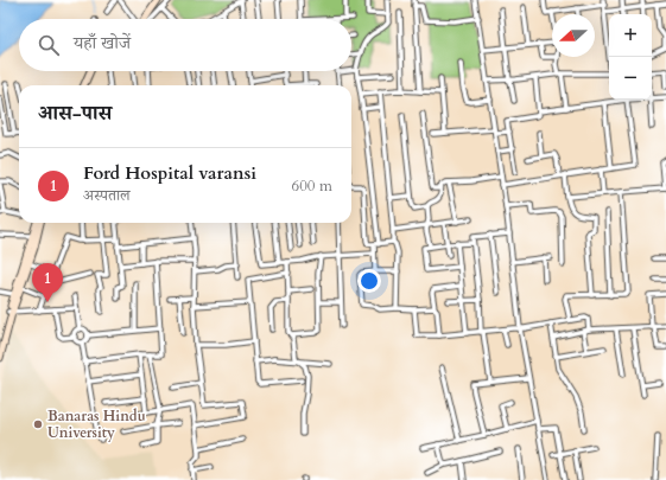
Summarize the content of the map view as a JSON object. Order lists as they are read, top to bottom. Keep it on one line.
{"places":["Banaras Hindu University"],"north":"left","page":{"map_buttons":["+","−"],"search":"यहाँ खोजें","heading":"आस-पास","list":[{"mark":"1","name":"Ford Hospital varansi","note":"अस्पताल","value":"600 m"}],"pins":"1"}}
